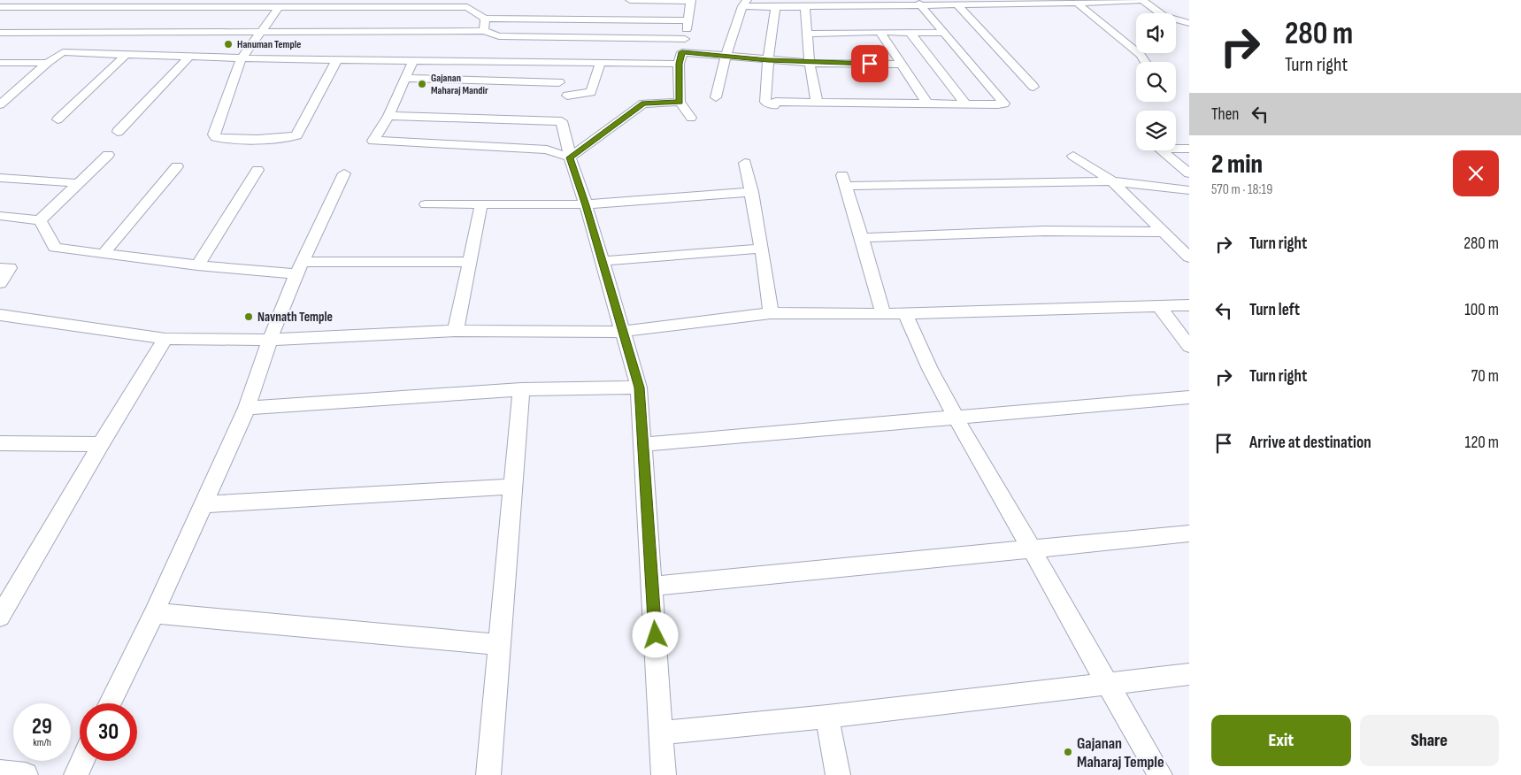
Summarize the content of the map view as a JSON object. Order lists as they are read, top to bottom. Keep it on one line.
{"places":["Hanuman Temple","Gajanan Maharaj Mandir","Navnath Temple","Gajanan Maharaj Temple"],"page":{"turn":["280 m","Turn right"],"then":"Then","heading":["2 min","570 m · 18:19"],"list":[{"name":"Turn right","value":"280 m"},{"name":"Turn left","value":"100 m"},{"name":"Turn right","value":"70 m"},{"name":"Arrive at destination","value":"120 m"}],"speed":"29 km/h","limit":"30","buttons":["Exit","Share"]}}
